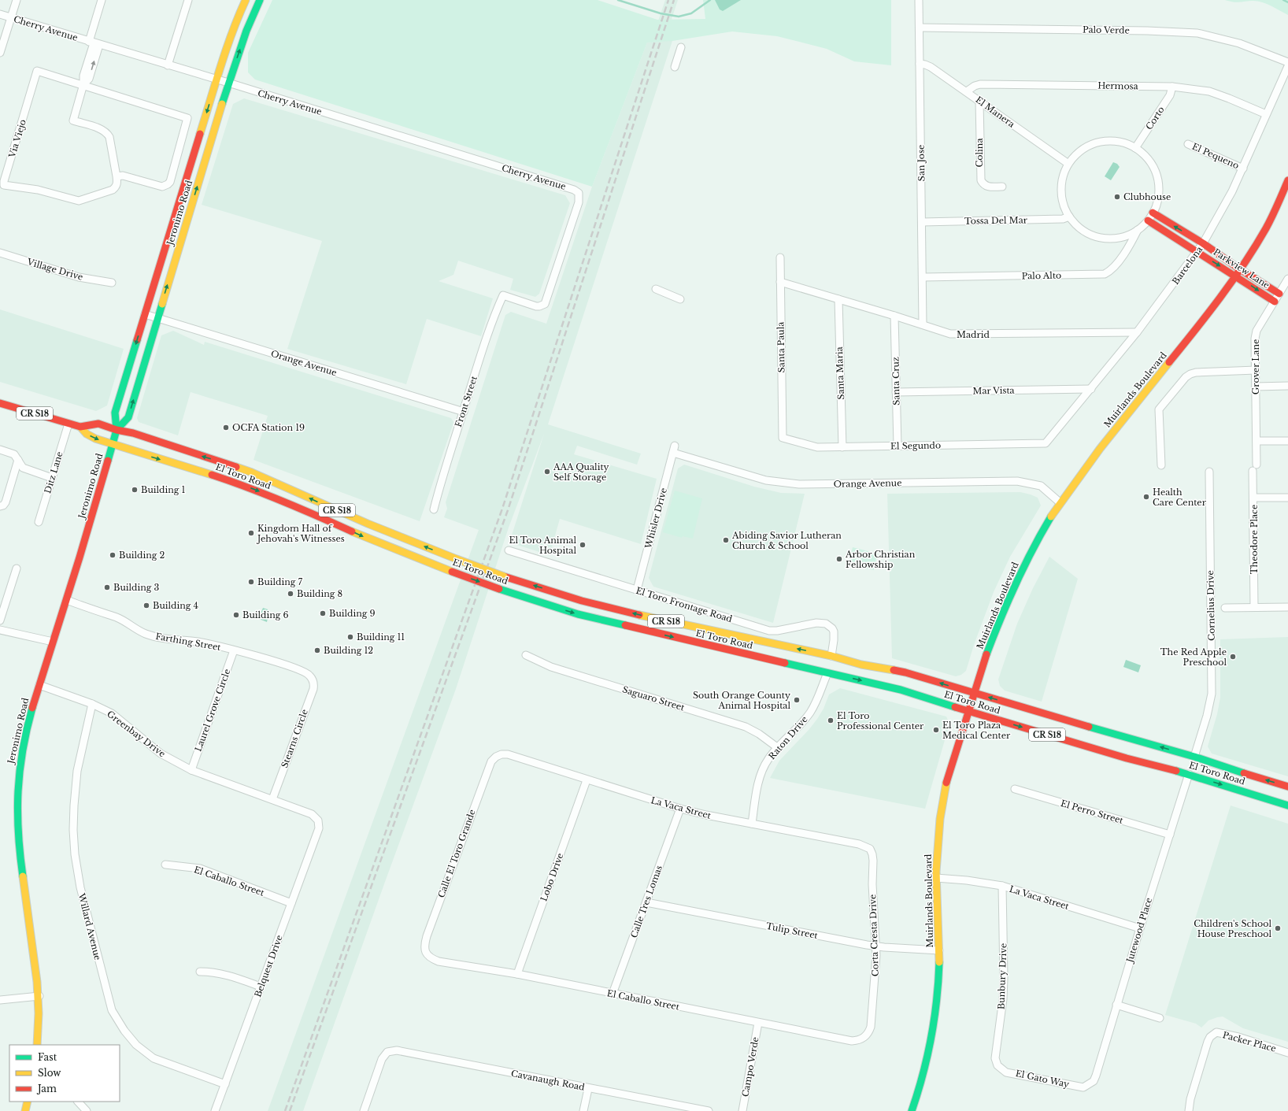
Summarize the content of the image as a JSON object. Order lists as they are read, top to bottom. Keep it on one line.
{"streets":{"main road":["Jeronimo Road","Parkview Lane","Muirlands Boulevard","CR S18","El Toro Road"],"street":["Cherry Avenue","Palo Verde","Hermosa","El Manera","Corto","Via Viejo","Colina","El Pequeno","San Jose","Tossa Del Mar","Barcelona","Village Drive","Palo Alto","Madrid","Santa Paula","Orange Avenue","Grover Lane","Santa Maria","Santa Cruz","Mar Vista","Front Street","El Segundo","Ditz Lane","Whisler Drive","Theodore Place","El Toro Frontage Road","Cornelius Drive","Farthing Street","Saguaro Street","Laurel Grove Circle","Greenbay Drive","Raton Drive","Stearns Circle","La Vaca Street","El Perro Street","Calle El Toro Grande","Lobo Drive","El Caballo Street","Calle Tres Lomas","Willard Avenue","Jutewood Place","Tulip Street","Corta Cresta Drive","Belquest Drive","Bunbury Drive","Packer Place","Campo Verde","El Gato Way","Cavanaugh Road"]},"crossings":[["Cherry Avenue","Jeronimo Road"],["Cherry Avenue","Front Street"],["Palo Verde","San Jose"],["Hermosa","El Manera"],["Hermosa","Corto"],["Hermosa","Barcelona"],["El Manera","Corto"],["El Manera","Colina"],["El Manera","San Jose"],["El Manera","Tossa Del Mar"],["El Manera","Parkview Lane"],["El Manera","Palo Alto"],["Corto","Tossa Del Mar"],["Corto","Parkview Lane"],["Corto","Palo Alto"],["El Pequeno","Barcelona"],["San Jose","Tossa Del Mar"],["San Jose","Palo Alto"],["San Jose","Madrid"],["Jeronimo Road","Orange Avenue"],["Jeronimo Road","El Toro Road"],["Jeronimo Road","Farthing Street"],["Jeronimo Road","Greenbay Drive"],["Tossa Del Mar","Parkview Lane"],["Tossa Del Mar","Palo Alto"],["Barcelona","Parkview Lane"],["Barcelona","Madrid"],["Barcelona","Mar Vista"],["Barcelona","El Segundo"],["Parkview Lane","Palo Alto"],["Parkview Lane","Grover Lane"],["Parkview Lane","Muirlands Boulevard"],["Madrid","Santa Paula"],["Madrid","Santa Maria"],["Madrid","Santa Cruz"],["Santa Paula","El Segundo"],["Orange Avenue","Muirlands Boulevard"],["Orange Avenue","Front Street"],["Orange Avenue","Whisler Drive"],["Grover Lane","Theodore Place"],["Santa Maria","El Segundo"],["Santa Cruz","Mar Vista"],["Santa Cruz","El Segundo"],["Muirlands Boulevard","El Toro Road"],["Muirlands Boulevard","La Vaca Street"],["Muirlands Boulevard","Tulip Street"],["Ditz Lane","El Toro Road"],["El Toro Road","El Toro Frontage Road"],["El Toro Road","Cornelius Drive"],["El Toro Road","Raton Drive"],["El Toro Road","Jutewood Place"],["Whisler Drive","El Toro Frontage Road"],["El Toro Frontage Road","Raton Drive"],["Cornelius Drive","Jutewood Place"],["Farthing Street","Laurel Grove Circle"],["Farthing Street","Stearns Circle"],["Saguaro Street","Raton Drive"],["Laurel Grove Circle","Greenbay Drive"],["Greenbay Drive","Stearns Circle"],["Greenbay Drive","Willard Avenue"],["Greenbay Drive","Belquest Drive"],["Raton Drive","La Vaca Street"],["La Vaca Street","Calle El Toro Grande"],["La Vaca Street","Lobo Drive"],["La Vaca Street","Calle Tres Lomas"],["La Vaca Street","Jutewood Place"],["La Vaca Street","Corta Cresta Drive"],["La Vaca Street","Bunbury Drive"],["El Perro Street","Jutewood Place"],["Calle El Toro Grande","El Caballo Street"],["Lobo Drive","El Caballo Street"],["El Caballo Street","Calle Tres Lomas"],["El Caballo Street","Corta Cresta Drive"],["El Caballo Street","Belquest Drive"],["El Caballo Street","Campo Verde"],["Calle Tres Lomas","Tulip Street"],["Willard Avenue","Belquest Drive"],["Jutewood Place","El Gato Way"],["Tulip Street","Corta Cresta Drive"],["Bunbury Drive","El Gato Way"]],"places":["Clubhouse","OCFA Station 19","AAA Quality Self Storage","Building 1","Health Care Center","Kingdom Hall of Jehovah's Witnesses","Abiding Savior Lutheran Church & School","El Toro Animal Hospital","Building 2","Arbor Christian Fellowship","Building 7","Building 3","Building 8","Building 4","Building 9","Building 6","Building 11","Building 12","The Red Apple Preschool","South Orange County Animal Hospital","El Toro Professional Center","El Toro Plaza Medical Center","Children's School House Preschool"],"legend":["Fast","Slow","Jam"]}
